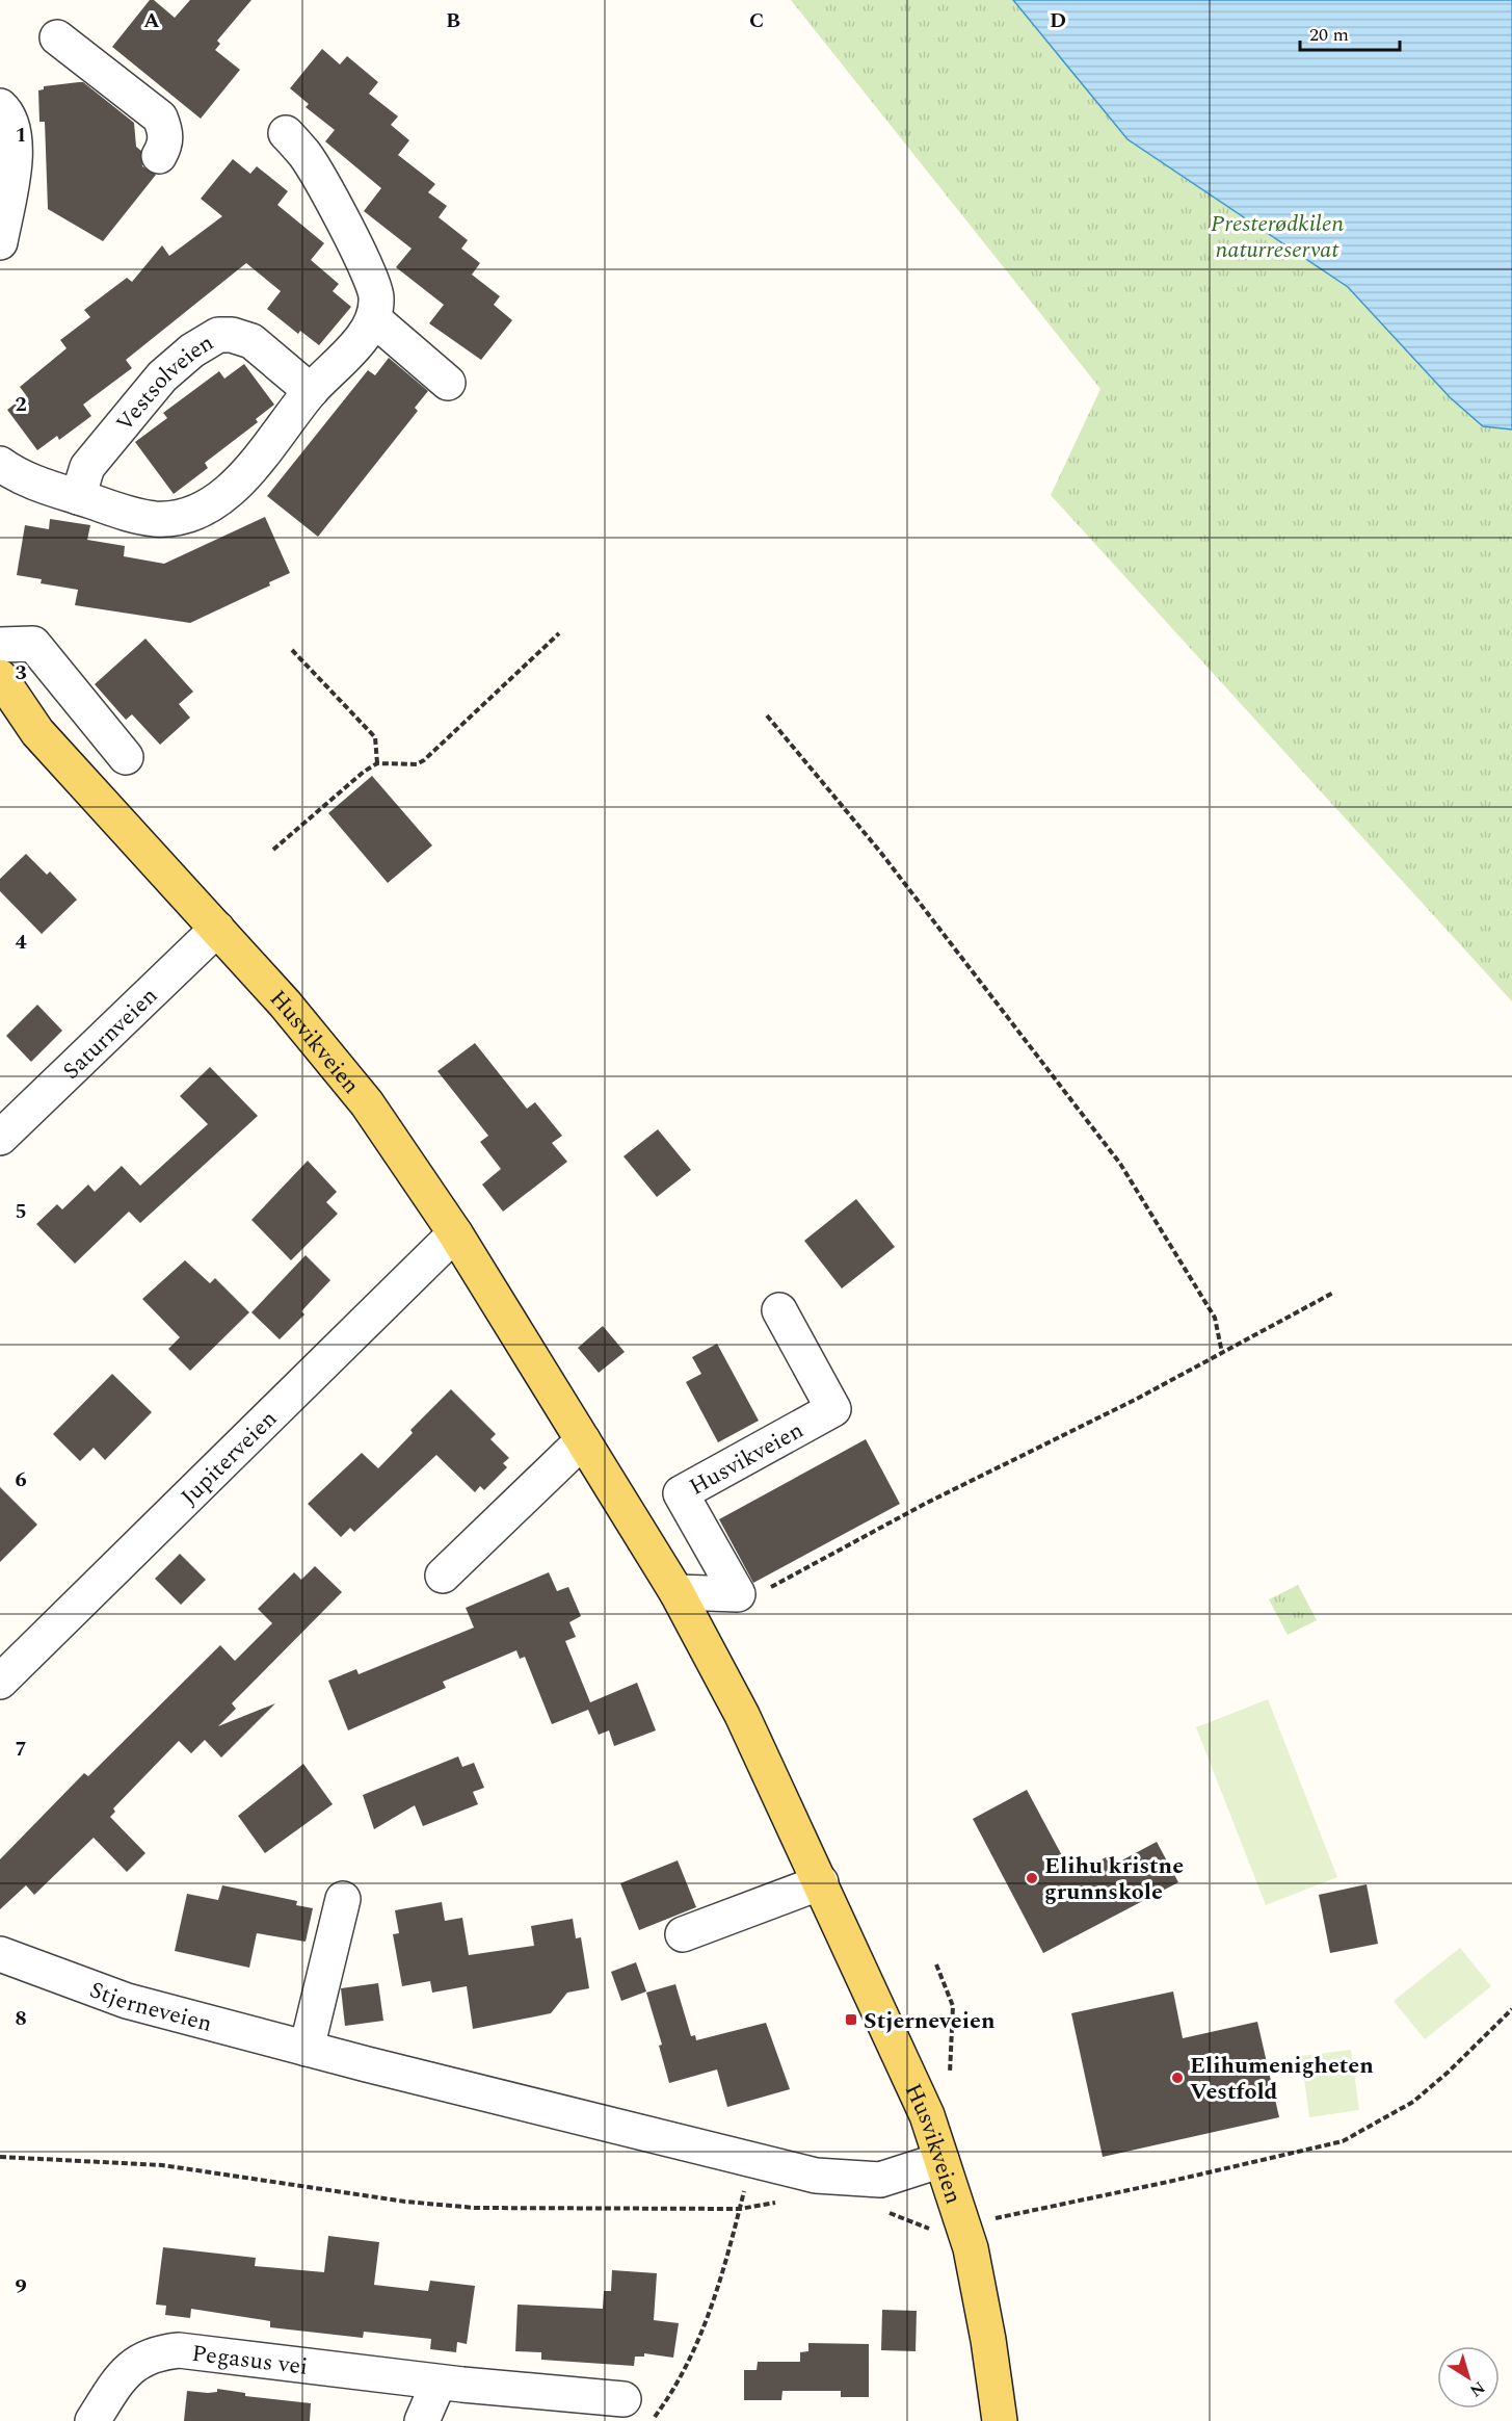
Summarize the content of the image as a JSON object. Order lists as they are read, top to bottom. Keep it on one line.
{"streets":{"main road":["Husvikveien"],"street":["Vestsolveien","Saturnveien","Jupiterveien","Stjerneveien","Pegasus vei"]},"crossings":[["Saturnveien","Husvikveien"],["Husvikveien","Jupiterveien"],["Husvikveien","Stjerneveien"]],"parks":["Presterødkilen naturreservat"],"places":{"other":["Elihu kristne grunnskole","Elihumenigheten Vestfold"],"transit":["Stjerneveien"]},"scale_bar":"20 m","north":"bottom right","grid":{"columns":["A","B","C","D"],"rows":["1","2","3","4","5","6","7","8","9"]}}
